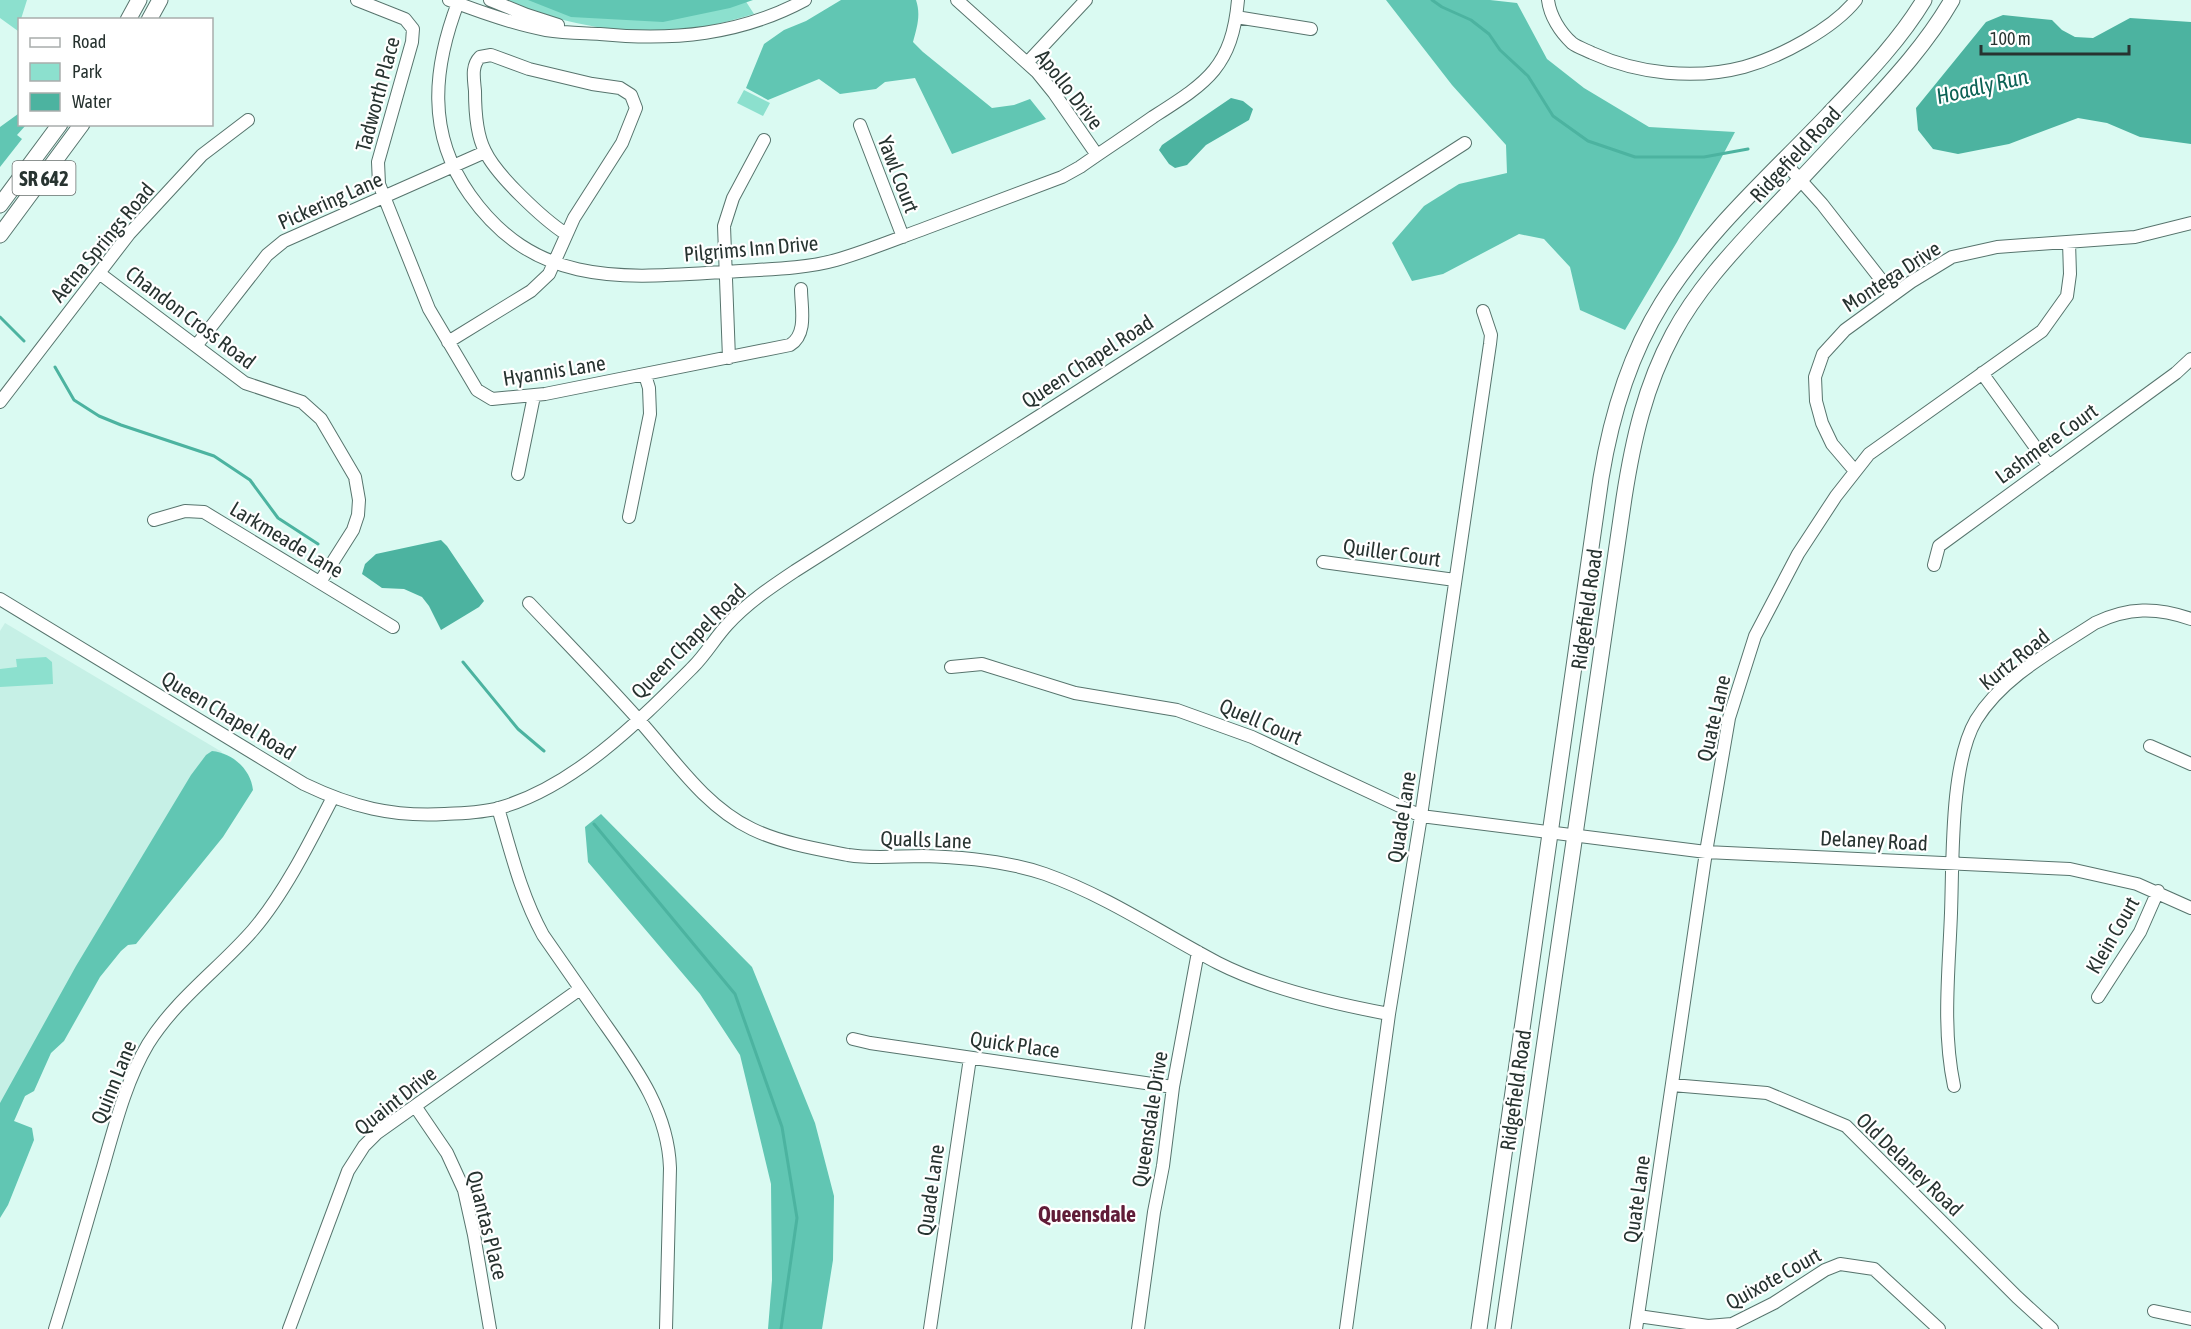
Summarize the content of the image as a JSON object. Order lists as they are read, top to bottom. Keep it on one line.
{"streets":{"main road":["Ridgefield Road","SR 642"],"street":["Apollo Drive","Tadworth Place","Yawl Court","Pickering Lane","Aetna Springs Road","Pilgrims Inn Drive","Montega Drive","Chandon Cross Road","Queen Chapel Road","Hyannis Lane","Lashmere Court","Larkmeade Lane","Quiller Court","Kurtz Road","Quate Lane","Quell Court","Quade Lane","Qualls Lane","Delaney Road","Klein Court","Quick Place","Quinn Lane","Quaint Drive","Queensdale Drive","Old Delaney Road","Quantas Place","Quixote Court"]},"crossings":[["Apollo Drive","Pilgrims Inn Drive"],["Tadworth Place","Pickering Lane"],["Tadworth Place","Hyannis Lane"],["Ridgefield Road","Quell Court"],["Ridgefield Road","Delaney Road"],["Yawl Court","Pilgrims Inn Drive"],["Pickering Lane","Pilgrims Inn Drive"],["Pickering Lane","Chandon Cross Road"],["Pickering Lane","Hyannis Lane"],["Aetna Springs Road","Chandon Cross Road"],["Montega Drive","Quate Lane"],["Chandon Cross Road","Larkmeade Lane"],["Queen Chapel Road","Qualls Lane"],["Queen Chapel Road","Quinn Lane"],["Quiller Court","Quade Lane"],["Kurtz Road","Delaney Road"],["Quate Lane","Delaney Road"],["Quate Lane","Old Delaney Road"],["Quate Lane","Quixote Court"],["Quell Court","Quade Lane"],["Quell Court","Delaney Road"],["Quade Lane","Qualls Lane"],["Quade Lane","Quick Place"],["Qualls Lane","Queensdale Drive"],["Delaney Road","Klein Court"],["Quick Place","Queensdale Drive"],["Quaint Drive","Quantas Place"]],"districts":["Queensdale"],"water":["Hoadly Run"],"legend":["Road","Park","Water"],"scale_bar":"100 m"}
